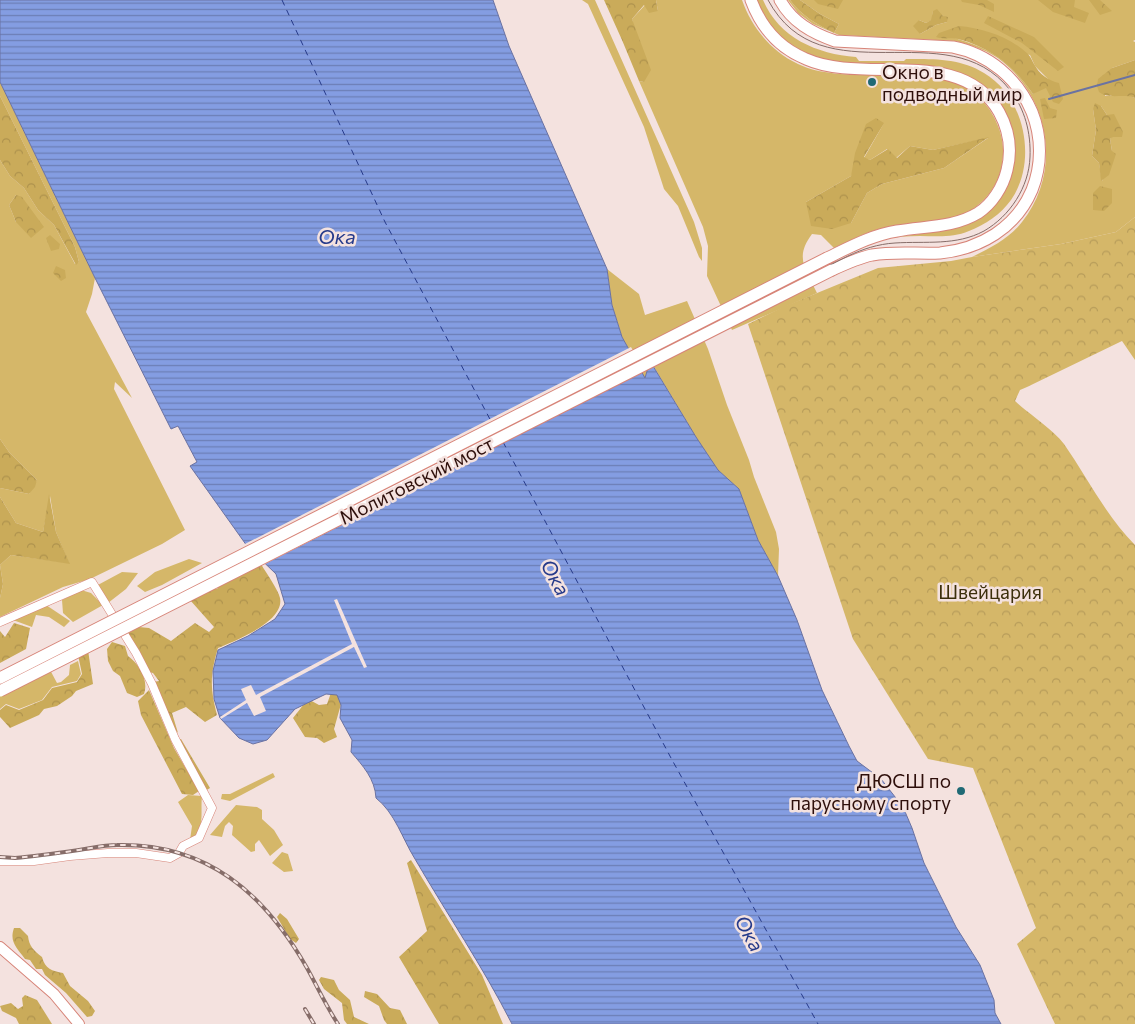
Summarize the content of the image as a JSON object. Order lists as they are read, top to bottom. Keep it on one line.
{"streets":{"main road":["Молитовский мост"]},"water":["Ока"],"parks":["Швейцария"],"places":["Окно в подводный мир","ДЮСШ по парусному спорту"]}
